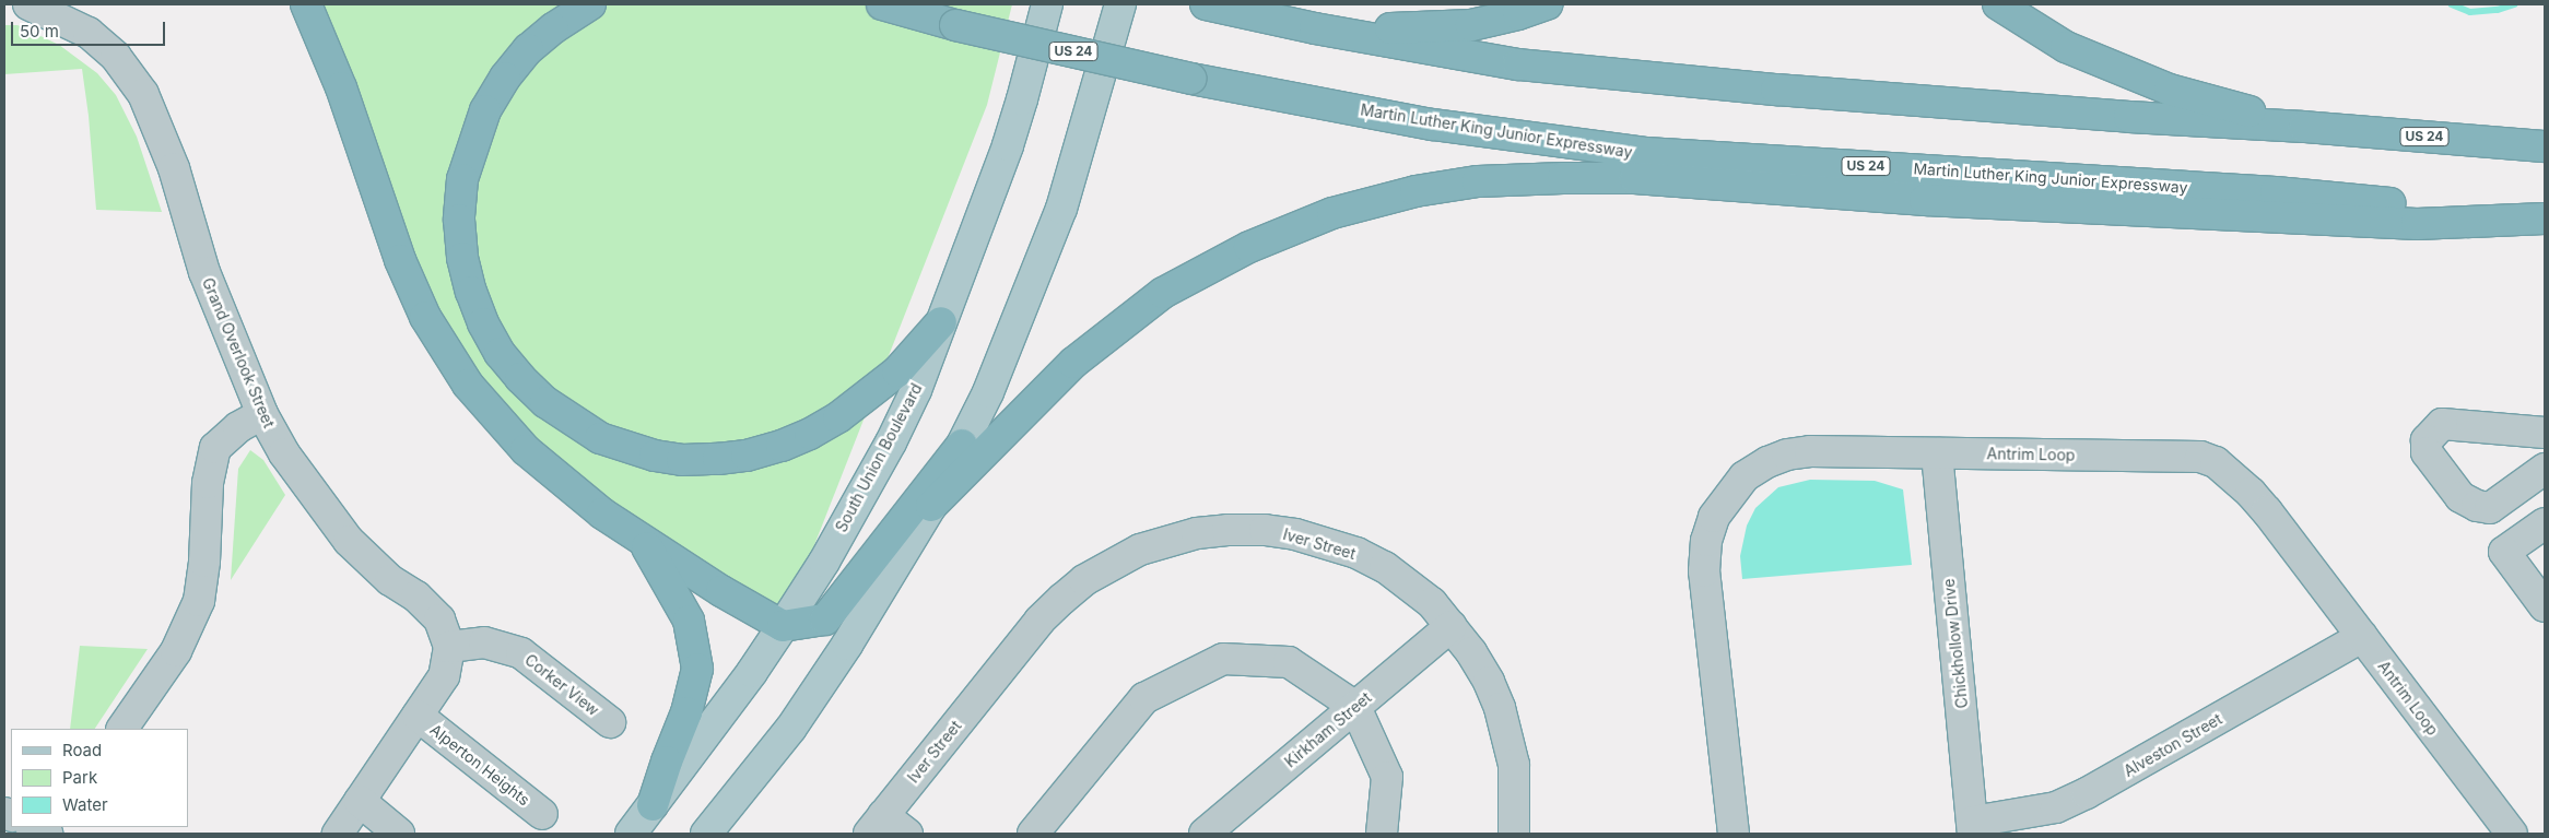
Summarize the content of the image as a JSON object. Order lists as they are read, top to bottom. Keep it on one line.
{"streets":{"highway":["US 24","Martin Luther King Junior Expressway"],"main road":["South Union Boulevard"],"street":["Grand Overlook Street","Antrim Loop","Iver Street","Chickhollow Drive","Corker View","Kirkham Street","Alveston Street","Alperton Heights"]},"crossings":[["Grand Overlook Street","Corker View"],["Antrim Loop","Chickhollow Drive"],["Antrim Loop","Alveston Street"],["Iver Street","Kirkham Street"],["Chickhollow Drive","Alveston Street"]],"legend":["Road","Park","Water"],"scale_bar":"50 m"}
